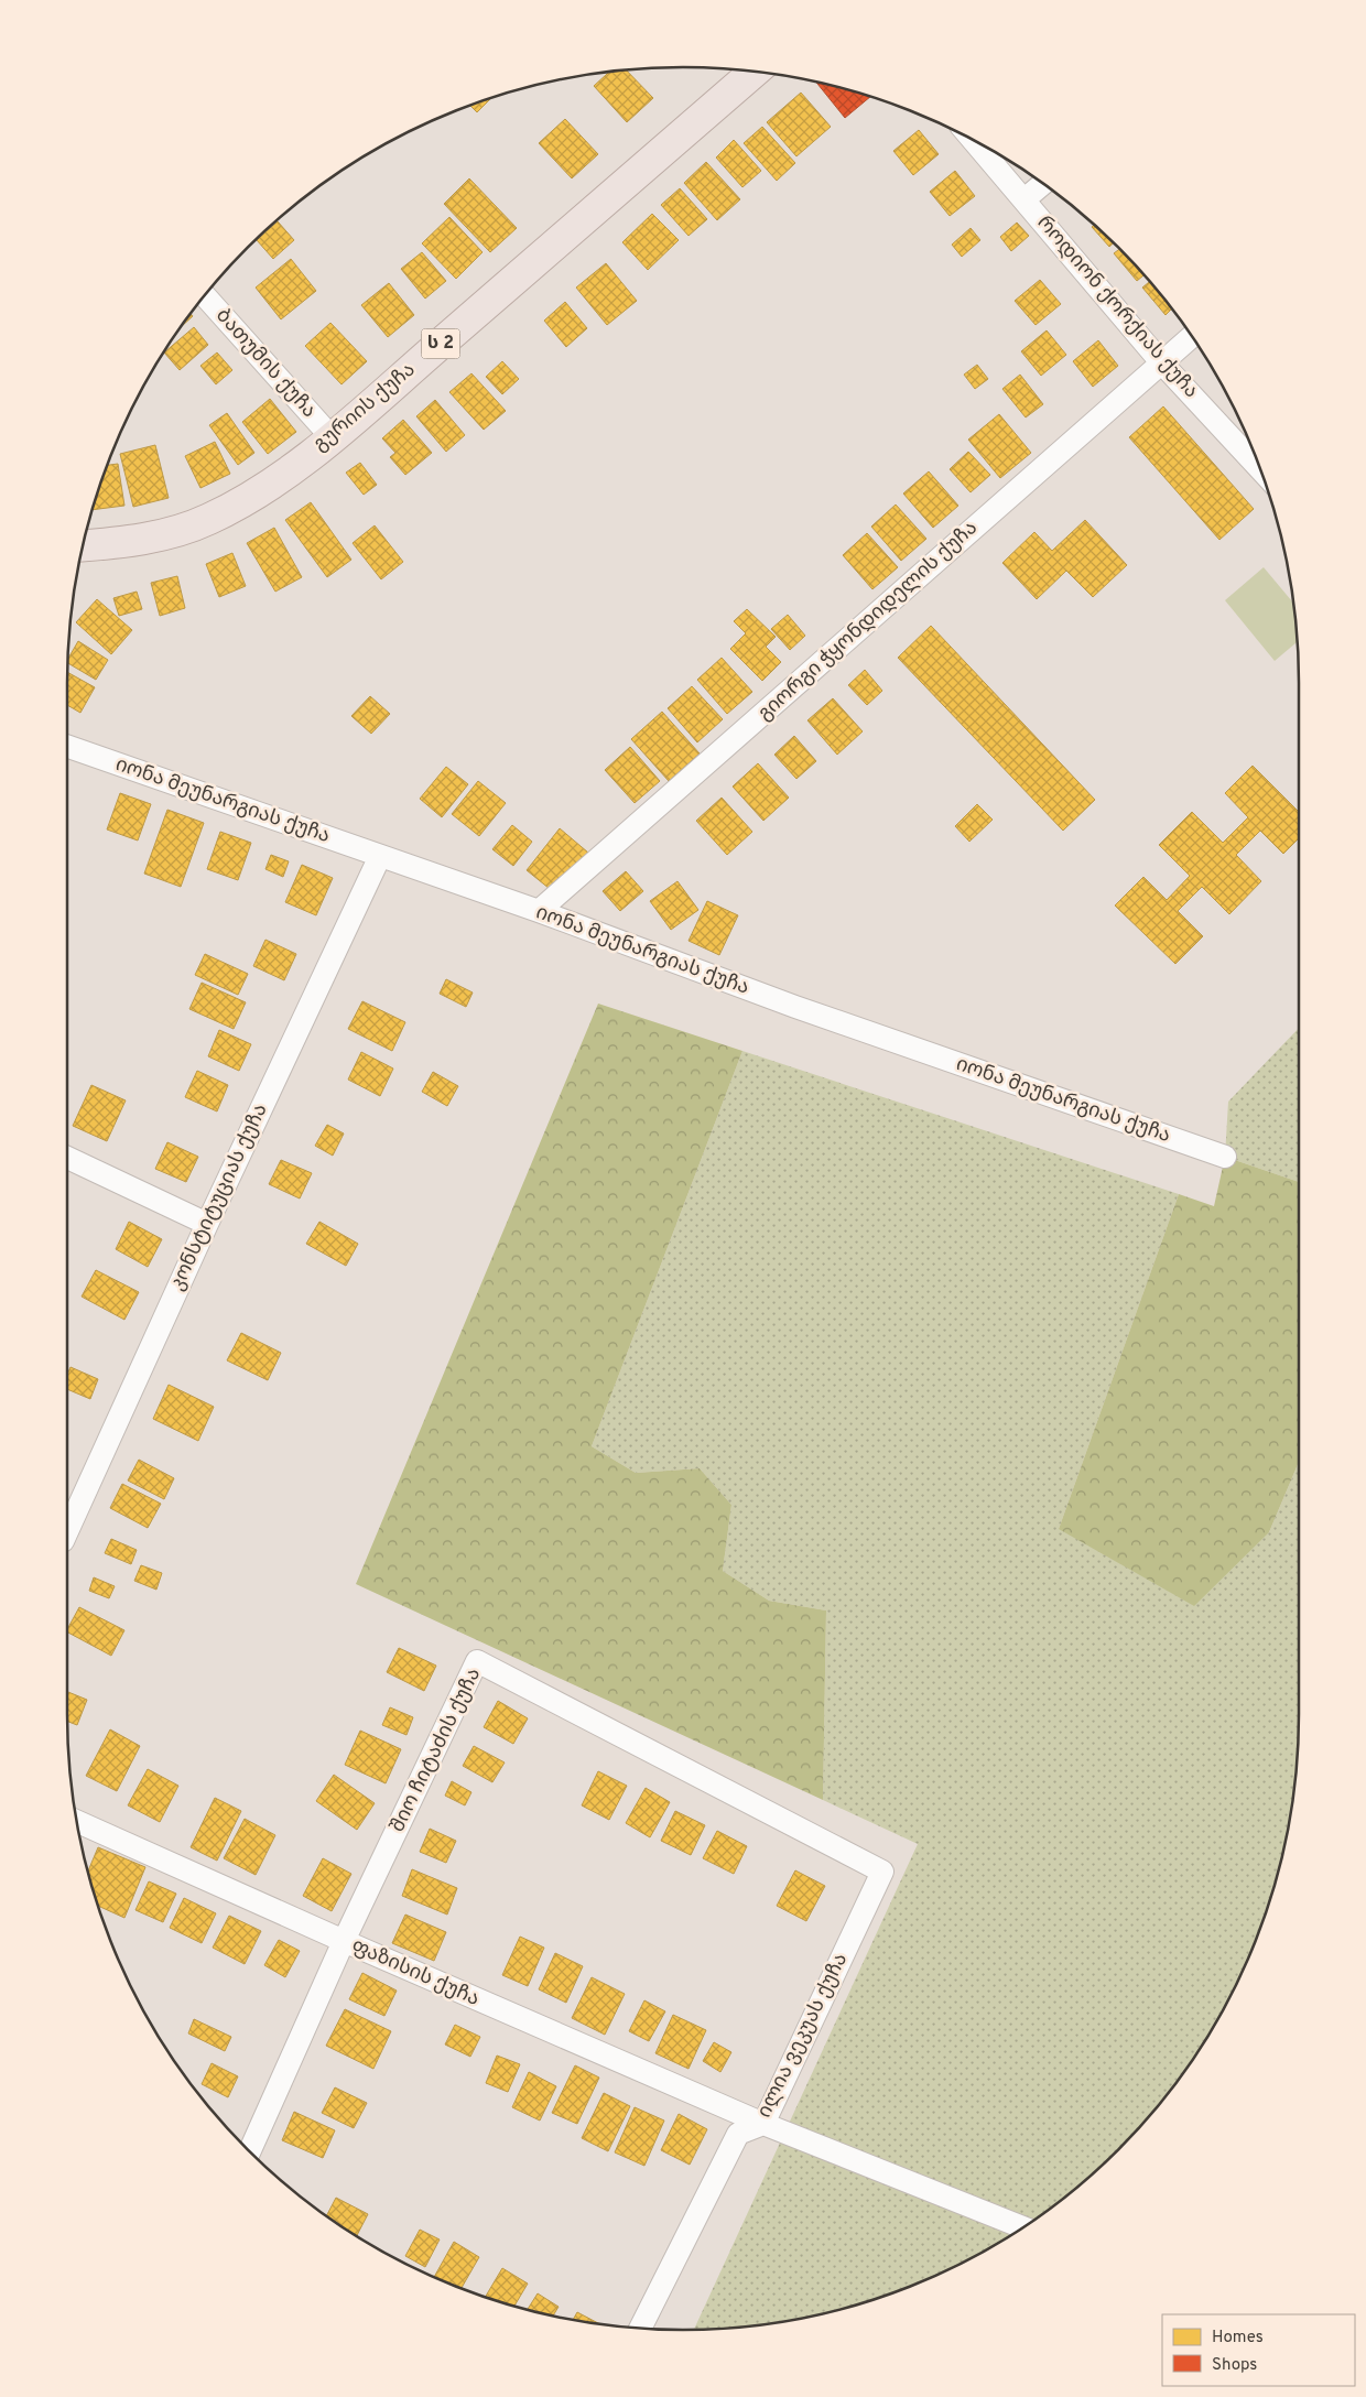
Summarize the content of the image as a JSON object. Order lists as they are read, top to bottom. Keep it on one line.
{"streets":{"highway":["ს 2","გურიის ქუჩა"],"street":["როდიონ ქორქიას ქუჩა","ბათუმის ქუჩა","გიორგი ჭყონდიდელის ქუჩა","იონა მეუნარგიას ქუჩა","კონსტიტუციას ქუჩა","შიო ჩიტაძის ქუჩა","ფაზისის ქუჩა","ილია ვეკუას ქუჩა"]},"crossings":[["როდიონ ქორქიას ქუჩა","გიორგი ჭყონდიდელის ქუჩა"],["ბათუმის ქუჩა","გურიის ქუჩა"],["გიორგი ჭყონდიდელის ქუჩა","იონა მეუნარგიას ქუჩა"],["იონა მეუნარგიას ქუჩა","კონსტიტუციას ქუჩა"],["შიო ჩიტაძის ქუჩა","ფაზისის ქუჩა"],["შიო ჩიტაძის ქუჩა","ილია ვეკუას ქუჩა"],["ფაზისის ქუჩა","ილია ვეკუას ქუჩა"]],"legend":["Homes","Shops"]}
